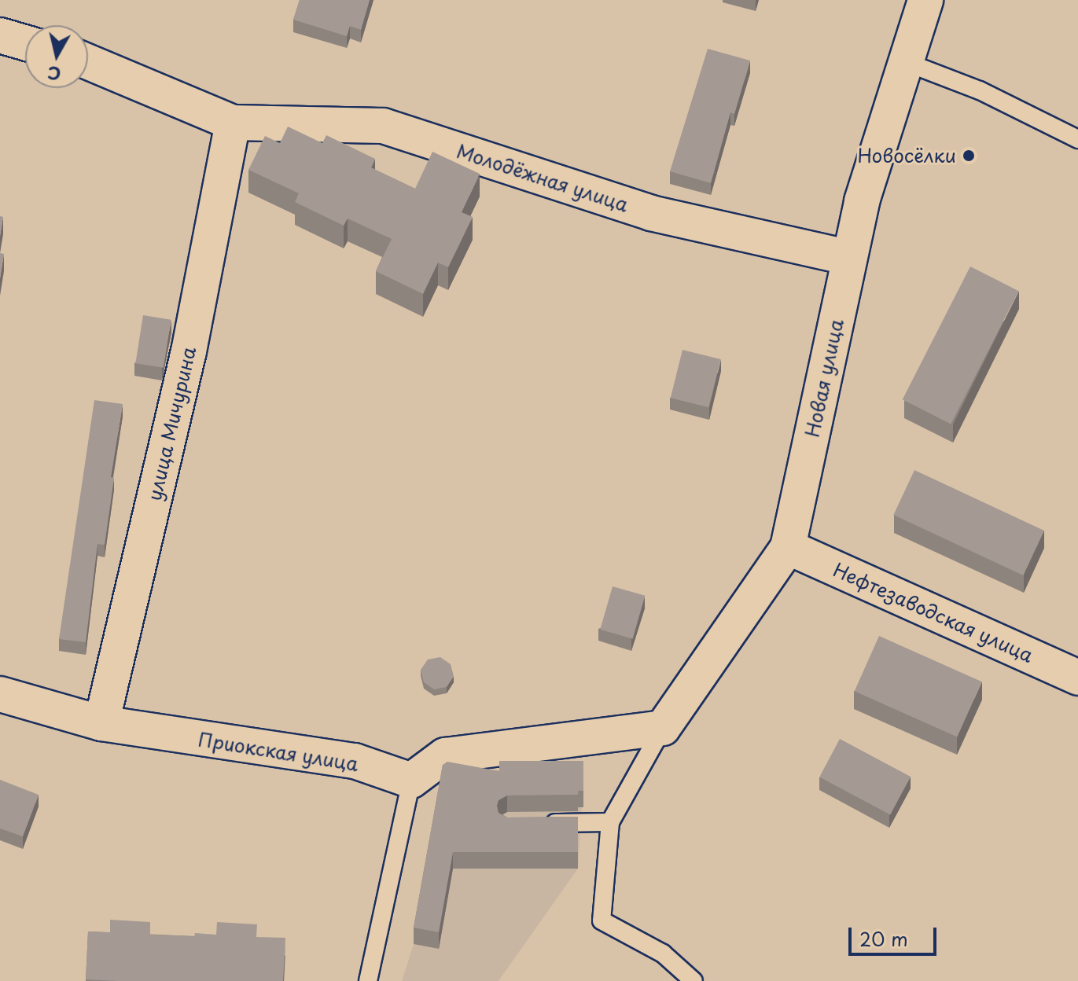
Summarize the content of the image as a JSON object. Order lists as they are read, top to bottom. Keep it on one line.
{"streets":{"street":["Молодёжная улица","Новая улица","улица Мичурина","Нефтезаводская улица","Приокская улица"]},"crossings":[["Молодёжная улица","Новая улица"],["Молодёжная улица","улица Мичурина"],["Новая улица","Нефтезаводская улица"],["улица Мичурина","Приокская улица"]],"places":["Новосёлки"],"scale_bar":"20 m","north":"bottom"}
